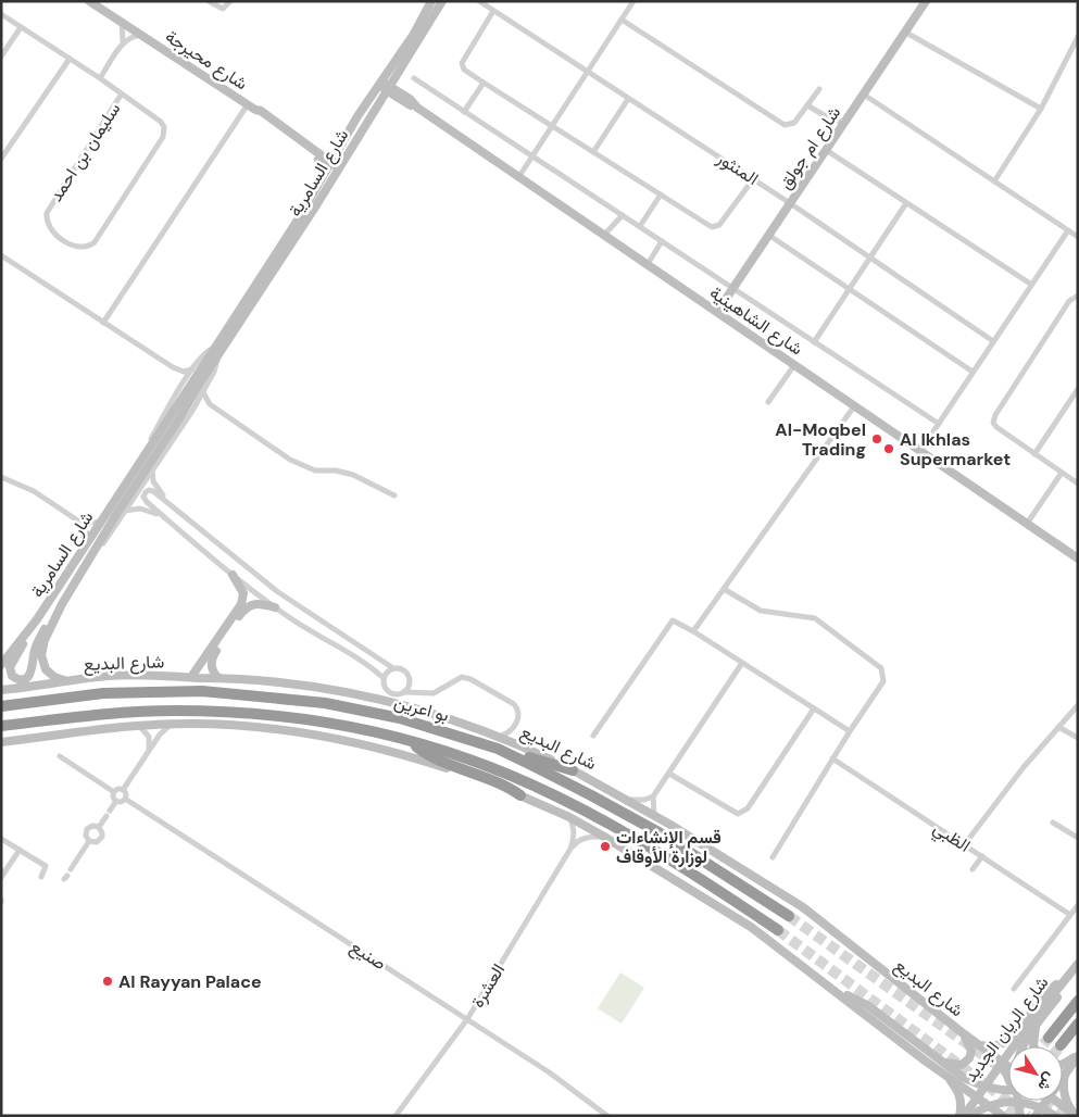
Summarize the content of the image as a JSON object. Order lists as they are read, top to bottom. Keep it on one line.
{"streets":{"highway":["بو اعرين"],"street":["شارع محيرجة","شارع ام جولق","سليمان بن احمد","المنثور","شارع السامرية","شارع الشاهينية","شارع البديع","الظبي","صنيع","العشرة","شارع الريان الجديد"]},"crossings":[["شارع محيرجة","شارع السامرية"],["شارع ام جولق","المنثور"],["شارع ام جولق","شارع الشاهينية"],["شارع السامرية","شارع الشاهينية"],["شارع السامرية","شارع البديع"],["شارع البديع","شارع الريان الجديد"],["صنيع","العشرة"]],"places":["Al-Moqbel Trading","Al Ikhlas Supermarket","قسم الإنشاءات لوزارة الأوقاف","Al Rayyan Palace"],"north":"bottom right"}
